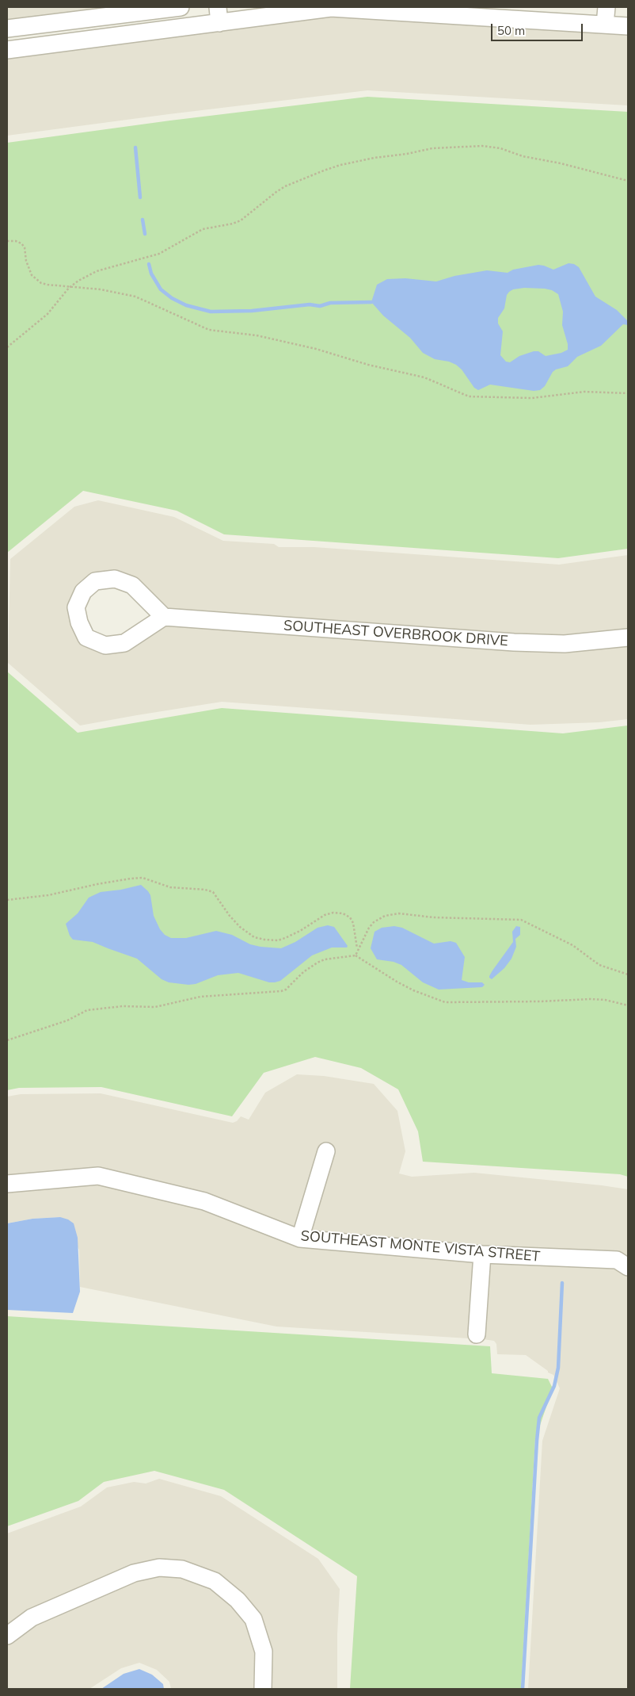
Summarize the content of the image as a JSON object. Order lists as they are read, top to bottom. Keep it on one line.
{"streets":{"street":["SOUTHEAST OVERBROOK DRIVE","SOUTHEAST MONTE VISTA STREET"]},"scale_bar":"50 m"}
